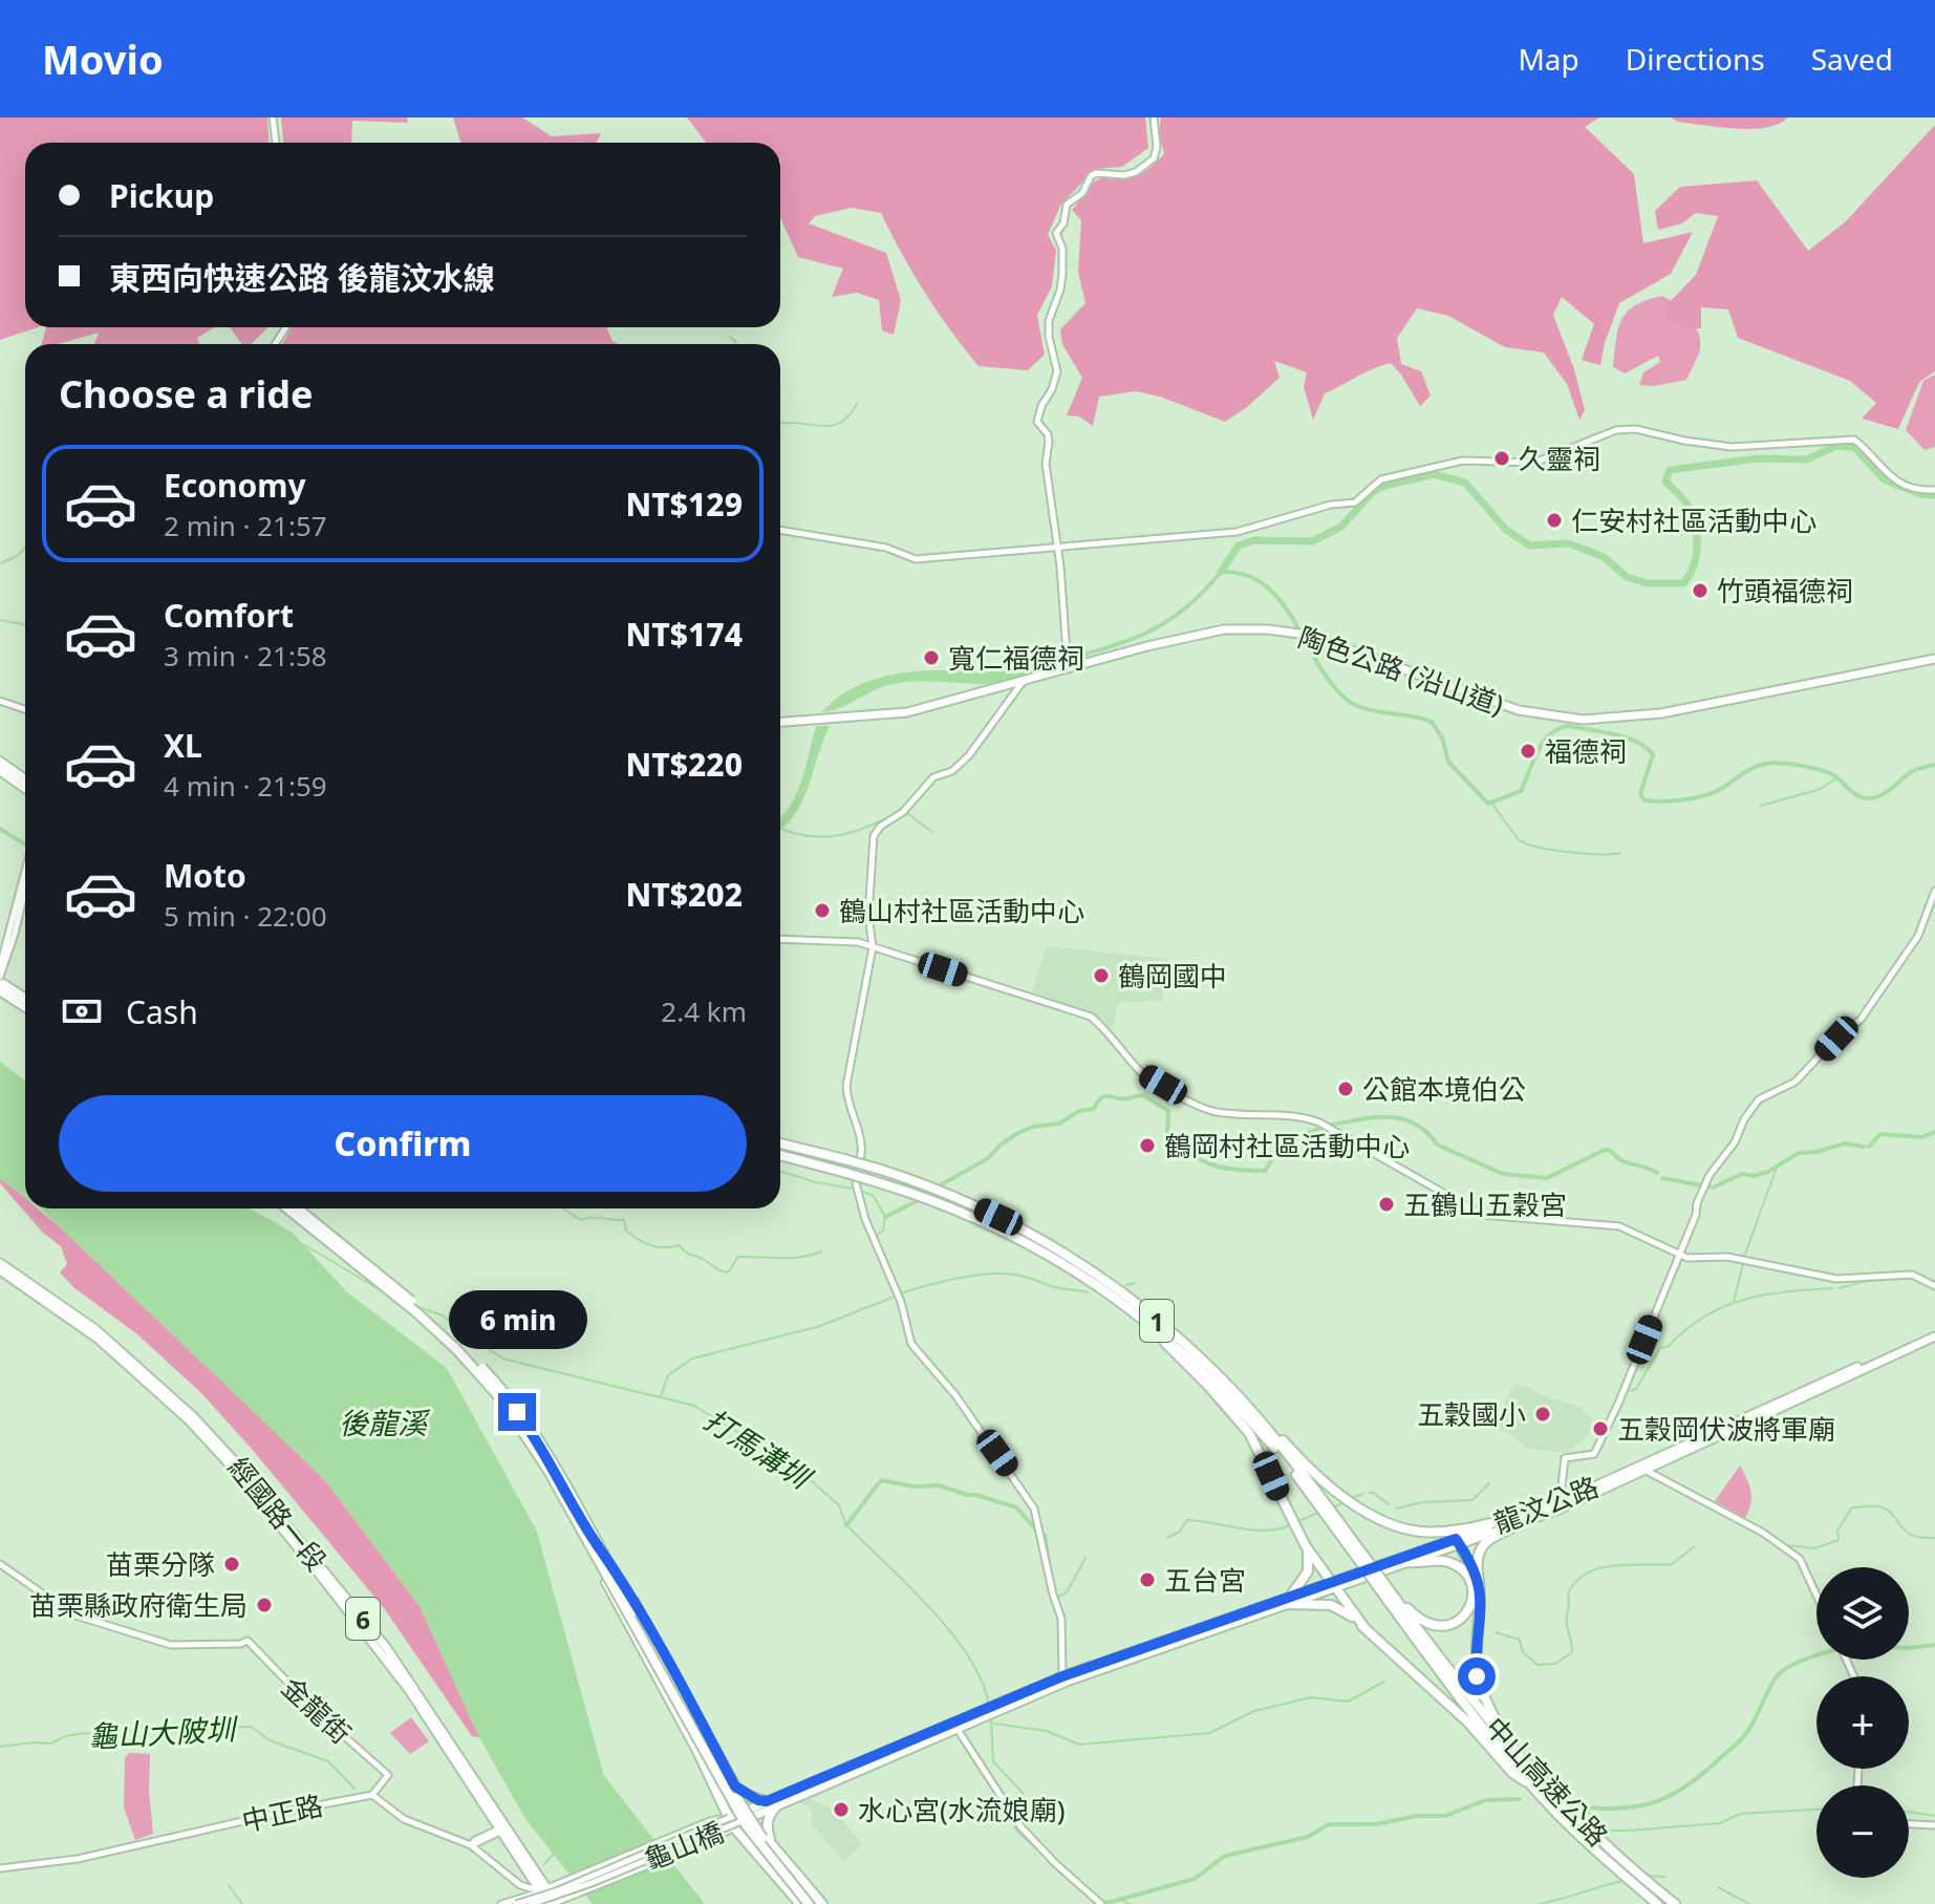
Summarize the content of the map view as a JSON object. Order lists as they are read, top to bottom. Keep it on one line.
{"streets":{"highway":["1","中山高速公路"],"main road":["陶色公路 (沿山道)","龍汶公路","經國路一段","6","龜山橋"],"street":["金龍街","中正路"]},"crossings":[["龍汶公路","6"],["經國路一段","龜山橋"],["6","龜山橋"],["金龍街","中正路"]],"water":["後龍溪","打馬溝圳","龜山大陂圳"],"places":["久靈祠","仁安村社區活動中心","竹頭福德祠","寬仁福德祠","福德祠","鶴山村社區活動中心","鶴岡國中","公館本境伯公","鶴岡村社區活動中心","五鶴山五穀宮","五穀國小","五穀岡伏波將軍廟","苗栗分隊","五台宮","苗栗縣政府衛生局","水心宮(水流娘廟)"],"page":{"header":"Movio","nav":["Map","Directions","Saved"],"banner":["Pickup","東西向快速公路 後龍汶水線"],"heading":"Choose a ride","list":[{"name":"Economy","note":"2 min · 21:57","value":"NT$129"},{"name":"Comfort","note":"3 min · 21:58","value":"NT$174"},{"name":"XL","note":"4 min · 21:59","value":"NT$220"},{"name":"Moto","note":"5 min · 22:00","value":"NT$202"}],"pay":["Cash","2.4 km"],"buttons":"Confirm","bubble":"6 min","map_buttons":["+","−"]}}
